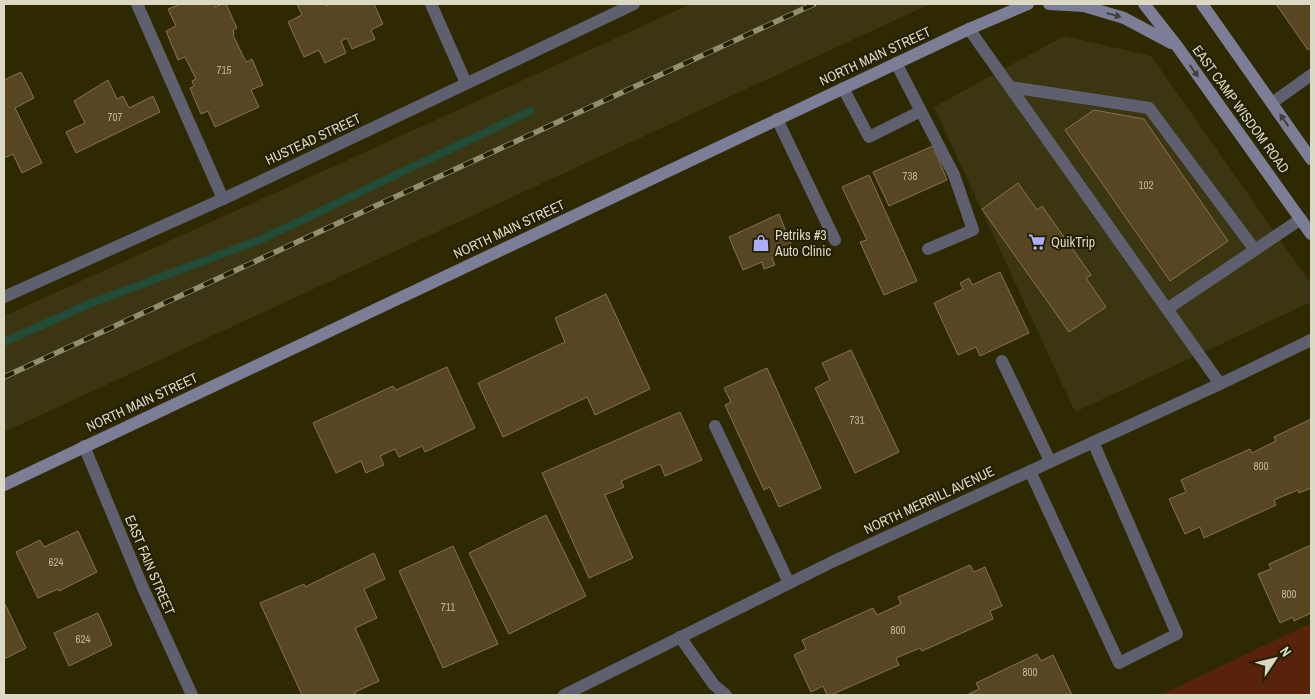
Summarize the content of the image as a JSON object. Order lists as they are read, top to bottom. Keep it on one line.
{"streets":{"street":["NORTH MAIN STREET","EAST CAMP WISDOM ROAD","HUSTEAD STREET","NORTH MERRILL AVENUE","EAST FAIN STREET"]},"crossings":[["NORTH MAIN STREET","EAST FAIN STREET"]],"places":{"supermarket":["QuikTrip"],"shop":["Petriks #3 Auto Clinic"]},"house_numbers":["715","707","738","102","731","800","624","800","711","800","624","800"],"north":"top right"}
